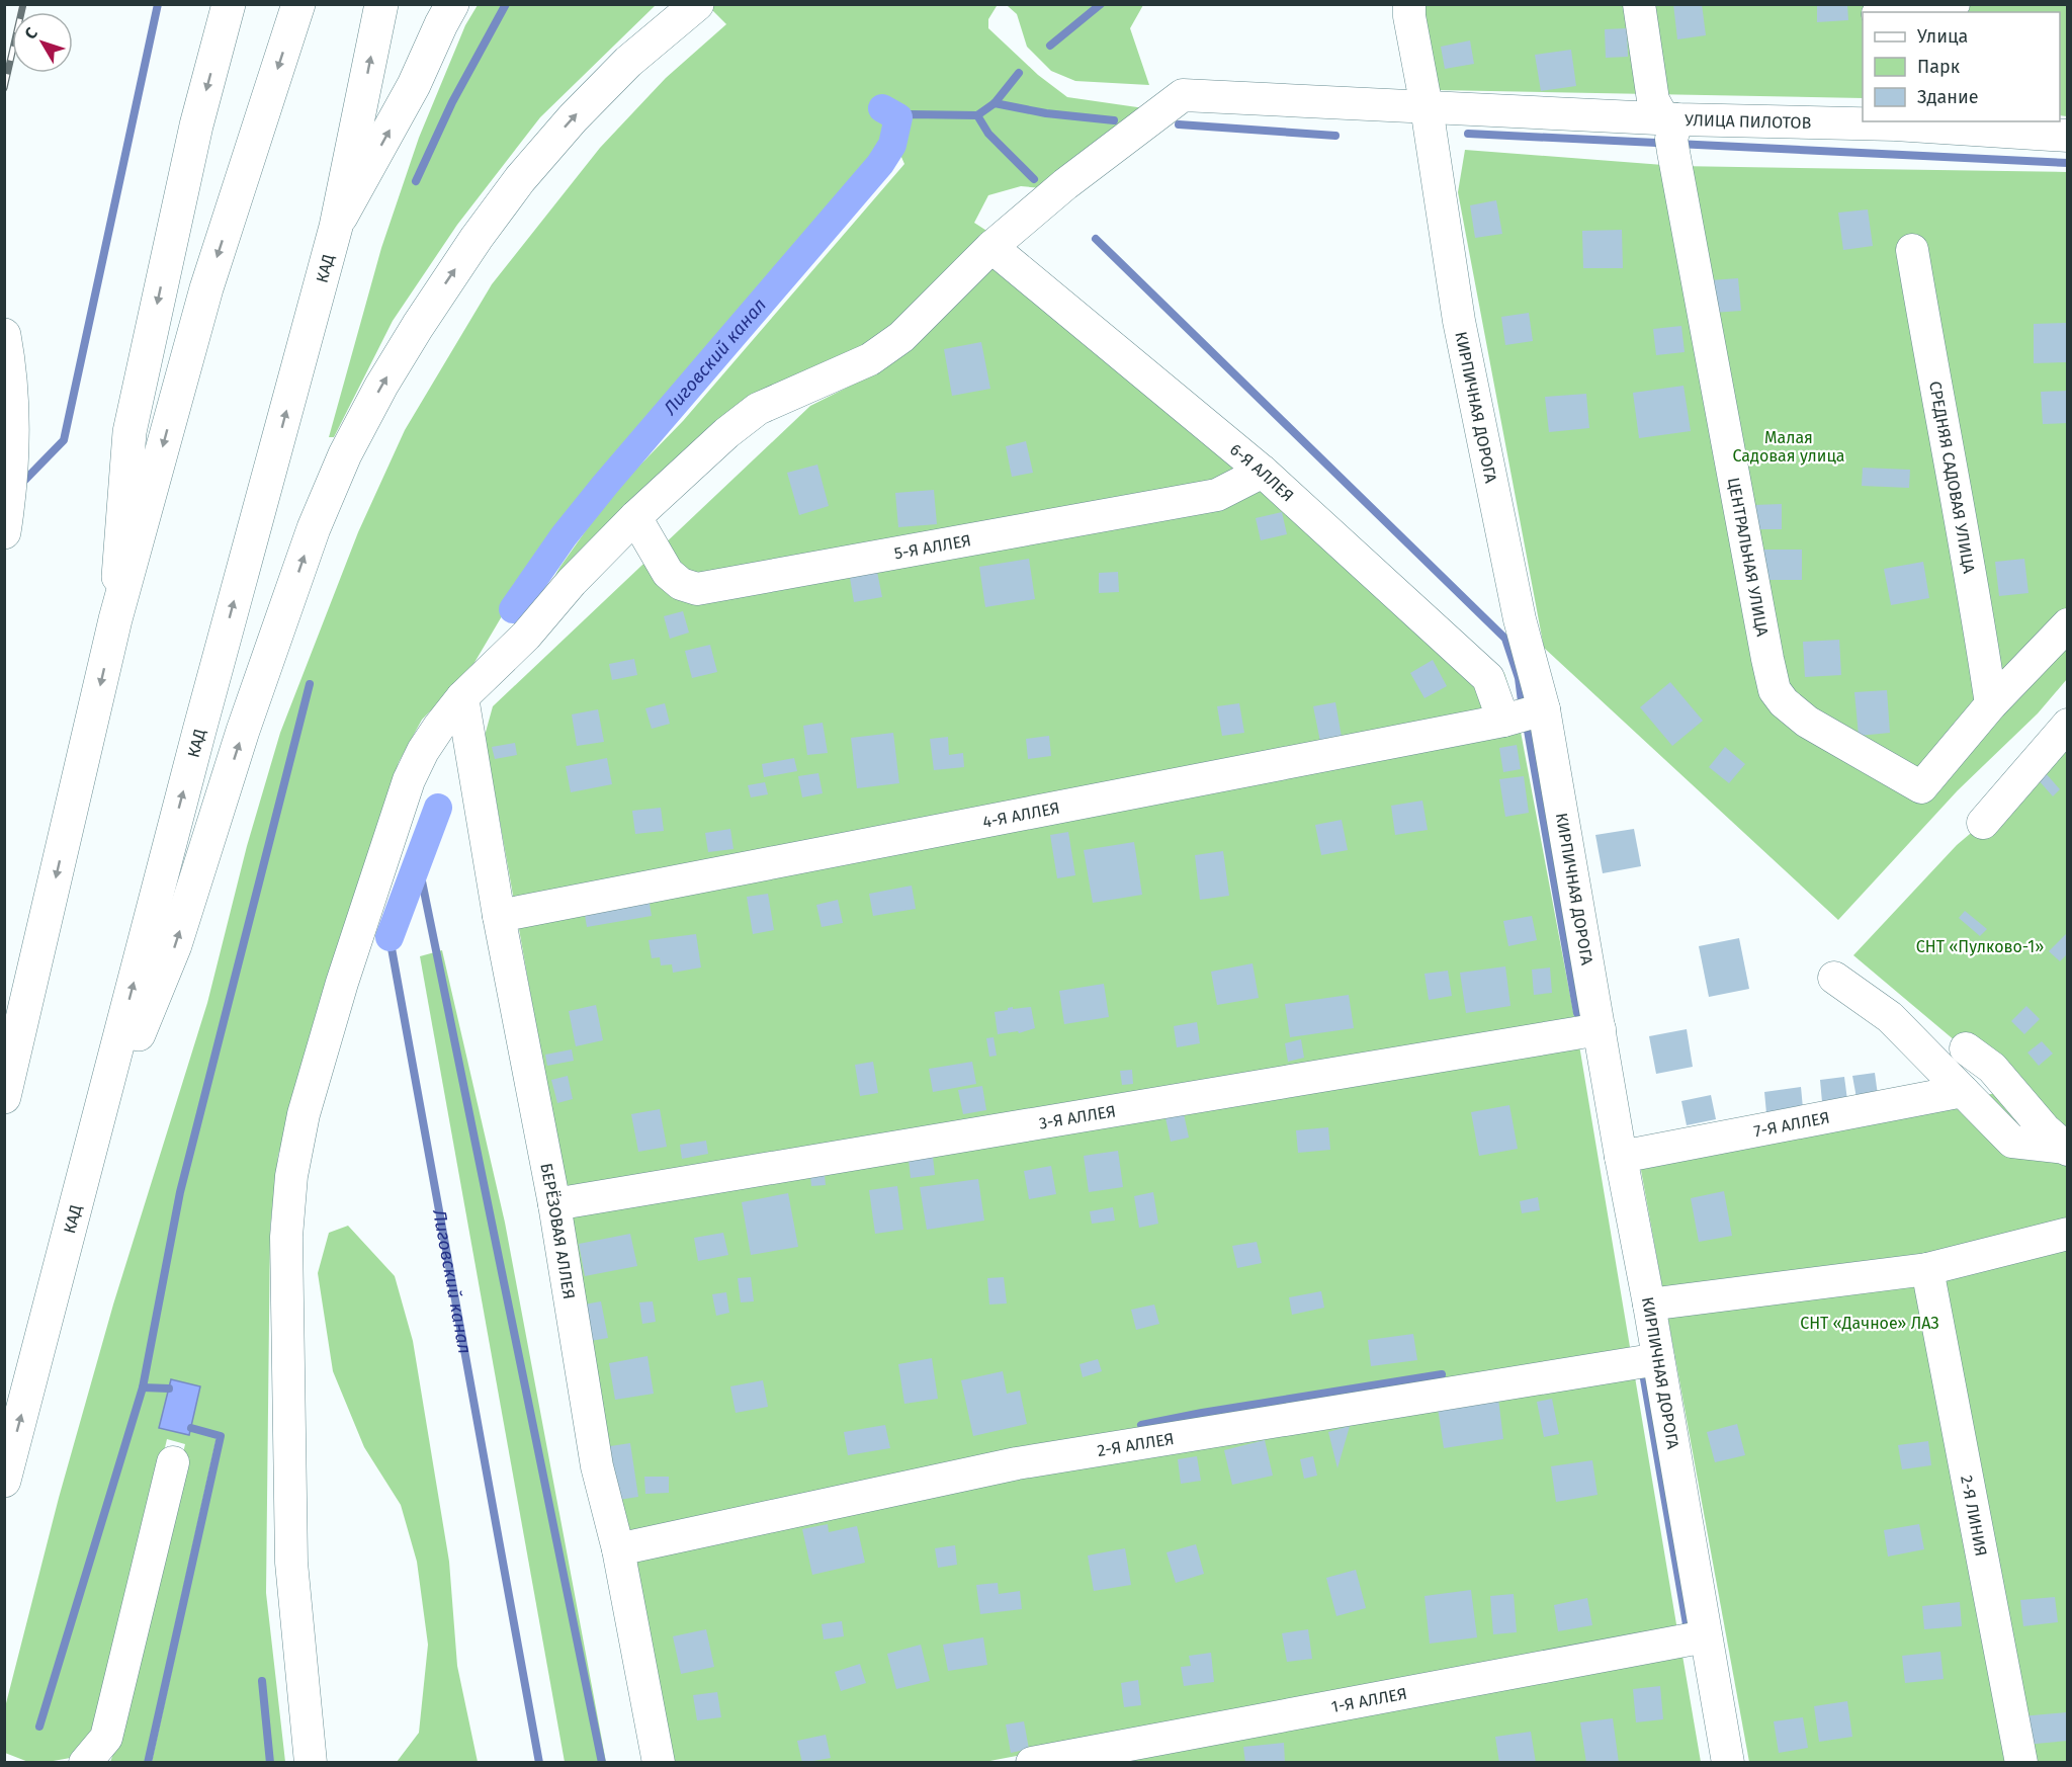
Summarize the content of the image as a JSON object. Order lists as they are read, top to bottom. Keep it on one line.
{"streets":{"main road":["КАД"],"street":["УЛИЦА ПИЛОТОВ","КИРПИЧНАЯ ДОРОГА","6-Я АЛЛЕЯ","СРЕДНЯЯ САДОВАЯ УЛИЦА","5-Я АЛЛЕЯ","ЦЕНТРАЛЬНАЯ УЛИЦА","4-Я АЛЛЕЯ","3-Я АЛЛЕЯ","7-Я АЛЛЕЯ","БЕРЁЗОВАЯ АЛЛЕЯ","2-Я АЛЛЕЯ","2-Я ЛИНИЯ","1-Я АЛЛЕЯ"]},"crossings":[["УЛИЦА ПИЛОТОВ","КИРПИЧНАЯ ДОРОГА"],["УЛИЦА ПИЛОТОВ","6-Я АЛЛЕЯ"],["УЛИЦА ПИЛОТОВ","5-Я АЛЛЕЯ"],["УЛИЦА ПИЛОТОВ","ЦЕНТРАЛЬНАЯ УЛИЦА"],["УЛИЦА ПИЛОТОВ","БЕРЁЗОВАЯ АЛЛЕЯ"],["КИРПИЧНАЯ ДОРОГА","4-Я АЛЛЕЯ"],["КИРПИЧНАЯ ДОРОГА","3-Я АЛЛЕЯ"],["КИРПИЧНАЯ ДОРОГА","7-Я АЛЛЕЯ"],["КИРПИЧНАЯ ДОРОГА","2-Я АЛЛЕЯ"],["КИРПИЧНАЯ ДОРОГА","1-Я АЛЛЕЯ"],["6-Я АЛЛЕЯ","5-Я АЛЛЕЯ"],["6-Я АЛЛЕЯ","4-Я АЛЛЕЯ"],["СРЕДНЯЯ САДОВАЯ УЛИЦА","ЦЕНТРАЛЬНАЯ УЛИЦА"],["4-Я АЛЛЕЯ","БЕРЁЗОВАЯ АЛЛЕЯ"],["3-Я АЛЛЕЯ","БЕРЁЗОВАЯ АЛЛЕЯ"],["БЕРЁЗОВАЯ АЛЛЕЯ","2-Я АЛЛЕЯ"]],"water":["Лиговский канал"],"parks":["Малая Садовая улица","СНТ «Пулково-1»","СНТ «Дачное» ЛАЗ"],"legend":["Улица","Парк","Здание"],"north":"top left"}
